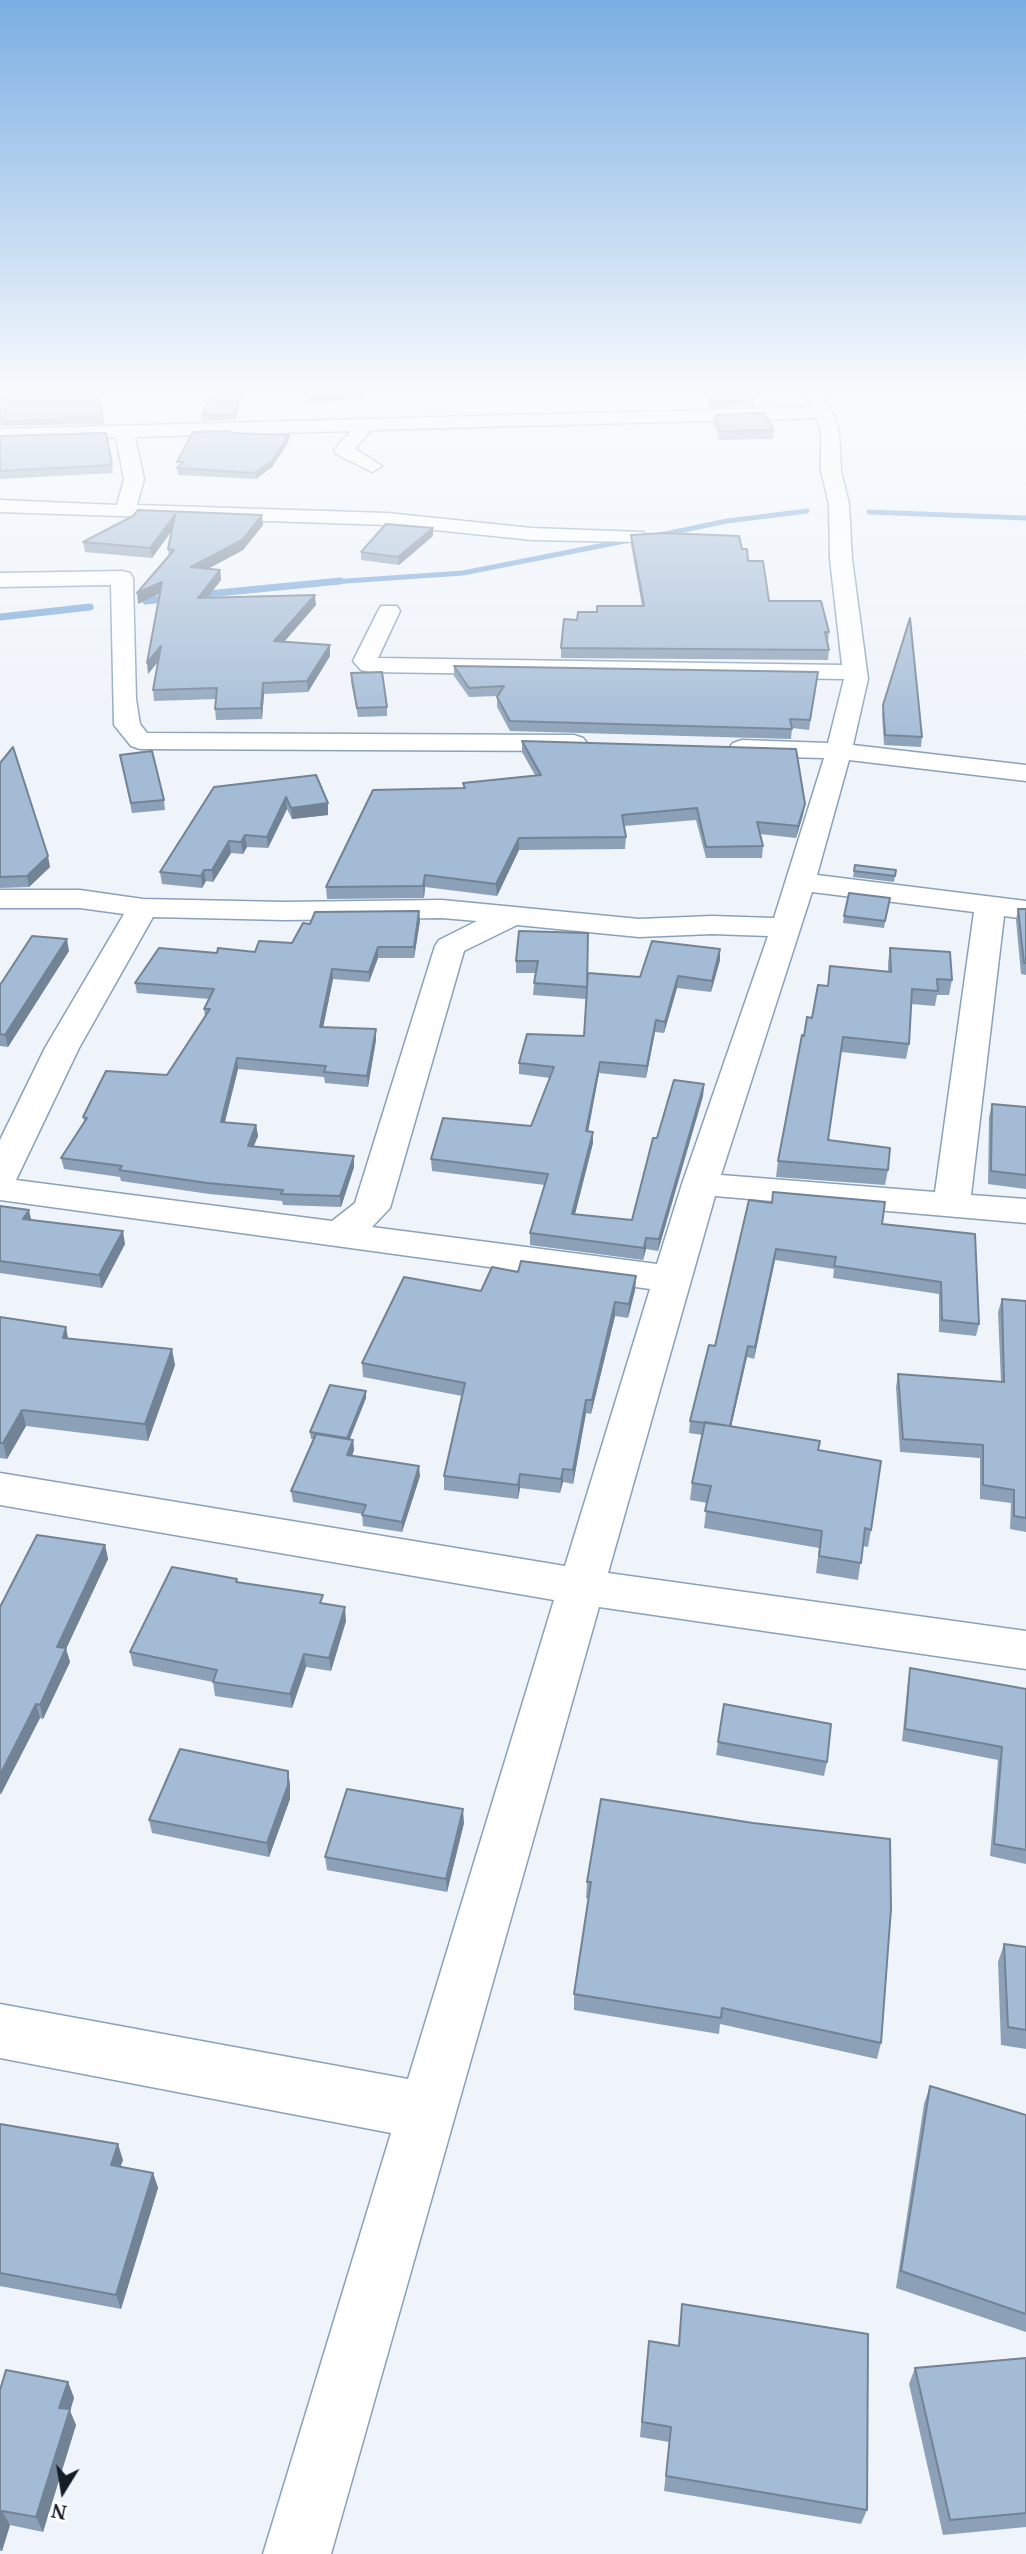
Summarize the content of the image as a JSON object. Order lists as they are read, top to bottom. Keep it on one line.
{"north":"bottom"}
